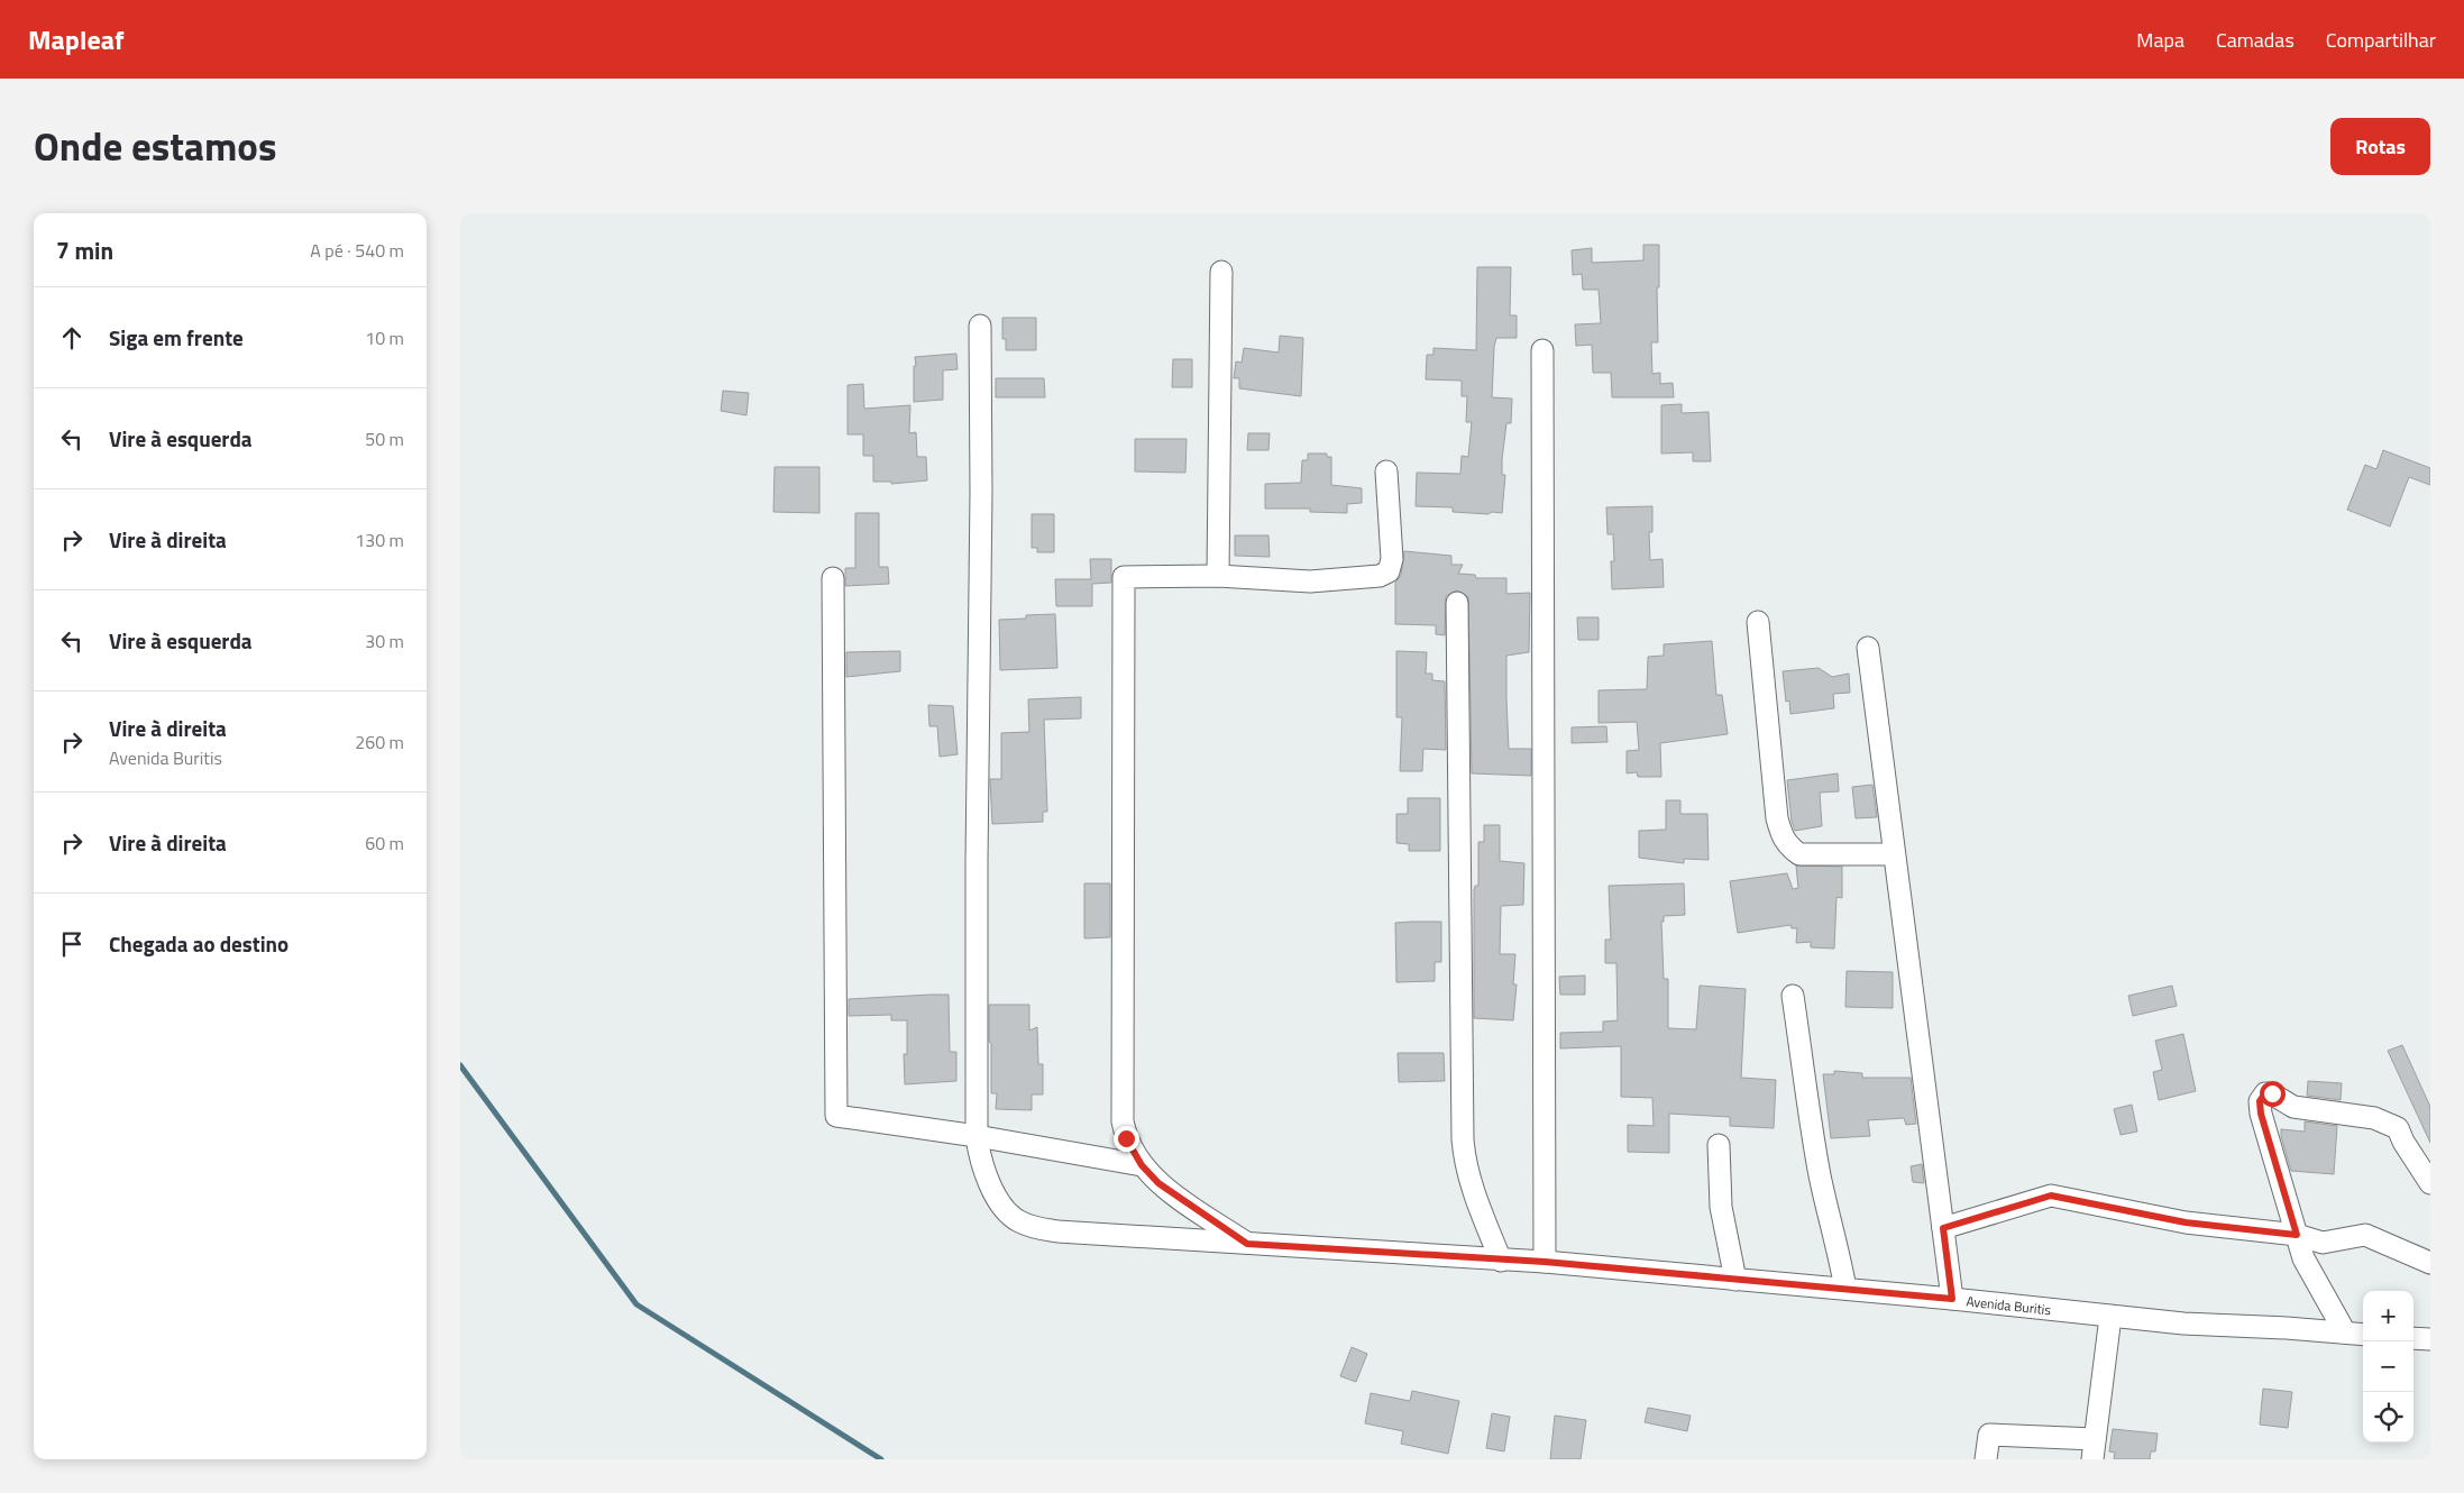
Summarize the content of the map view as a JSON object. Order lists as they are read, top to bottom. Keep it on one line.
{"streets":{"street":["Avenida Buritis"]},"page":{"header":"Mapleaf","nav":["Mapa","Camadas","Compartilhar"],"title":"Onde estamos","buttons":"Rotas","heading":["7 min","A pé · 540 m"],"list":[["Siga em frente","10 m"],["Vire à esquerda","50 m"],["Vire à direita","130 m"],["Vire à esquerda","30 m"],["Vire à direita","Avenida Buritis","260 m"],["Vire à direita","60 m"],"Chegada ao destino"],"map_buttons":["+","−"]}}
